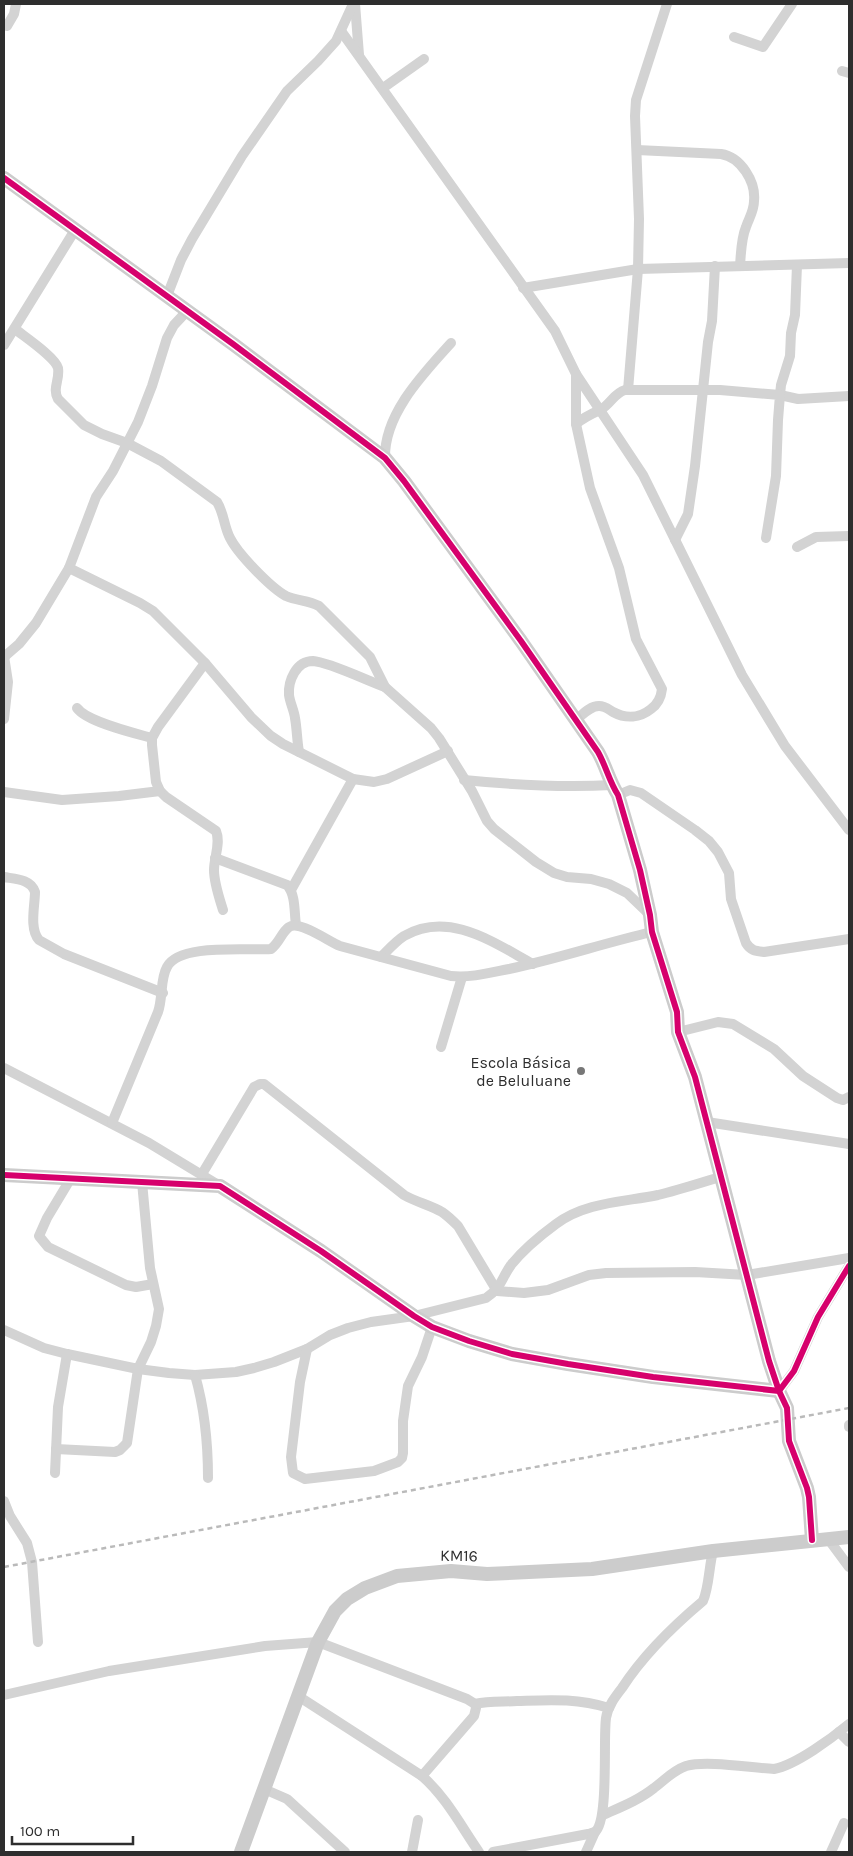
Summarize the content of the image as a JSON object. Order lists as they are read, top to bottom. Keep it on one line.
{"streets":{"street":["KM16"]},"places":["Escola Básica de Beluluane"],"scale_bar":"100 m"}
